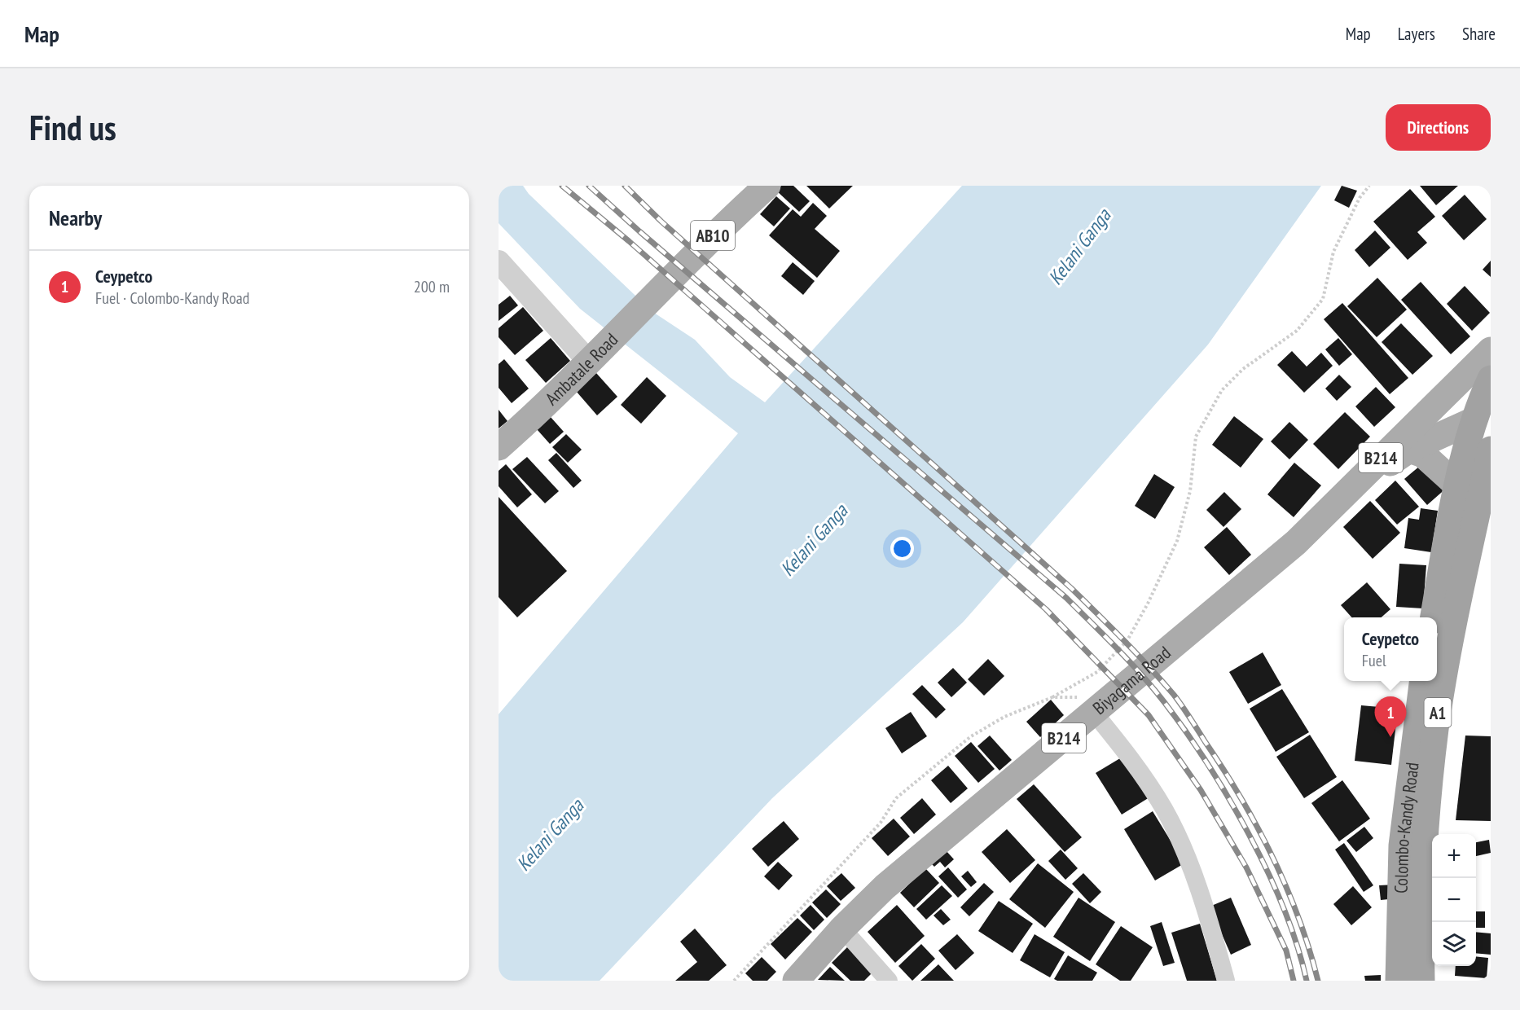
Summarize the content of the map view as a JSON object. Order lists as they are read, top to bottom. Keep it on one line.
{"streets":{"highway":["A1","Colombo-Kandy Road"],"main road":["AB10","Ambatale Road","B214","Biyagama Road"]},"water":["Kelani Ganga"],"page":{"header":"Map","nav":["Map","Layers","Share"],"buttons":"Directions","title":"Find us","heading":"Nearby","list":[{"mark":"1","name":"Ceypetco","note":"Fuel · Colombo-Kandy Road","value":"200 m"}],"popup":["Ceypetco","Fuel"],"pins":"1","map_buttons":["+","−"]}}
